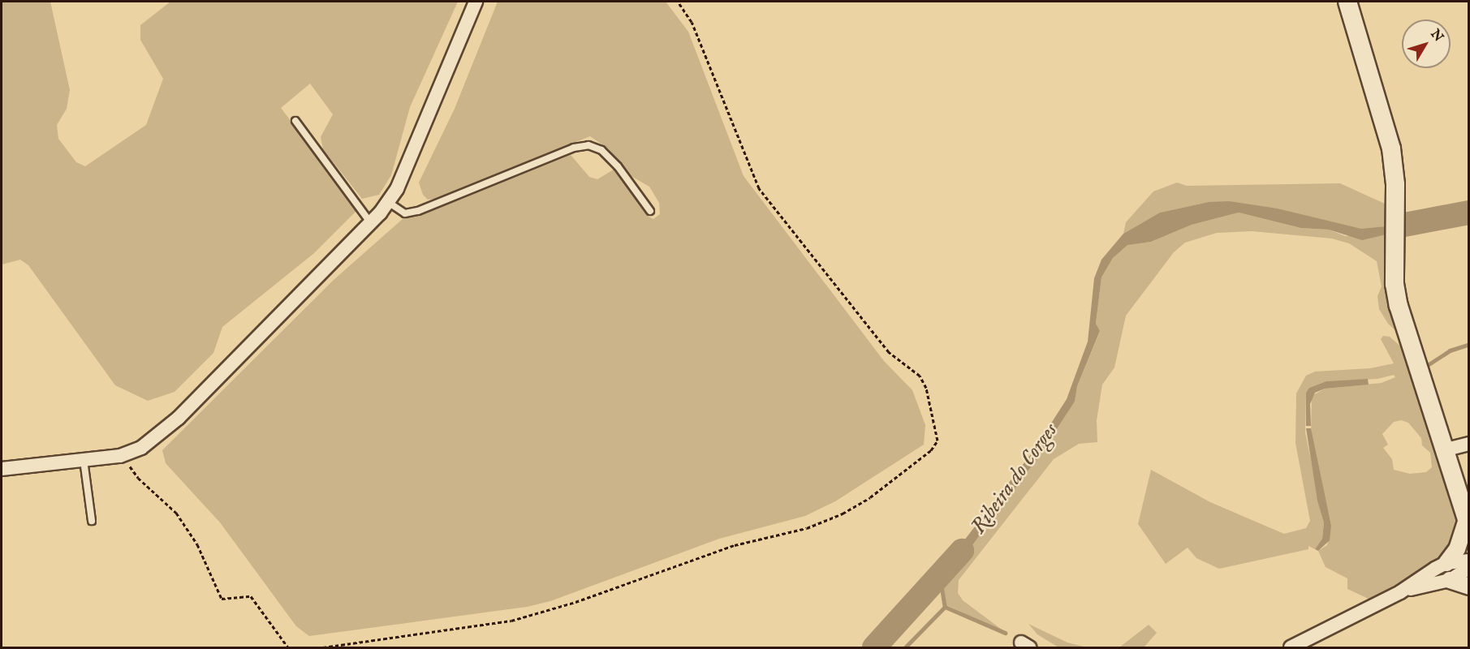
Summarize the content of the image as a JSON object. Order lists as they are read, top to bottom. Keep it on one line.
{"water":["Ribeira do Corges"],"north":"top right"}
